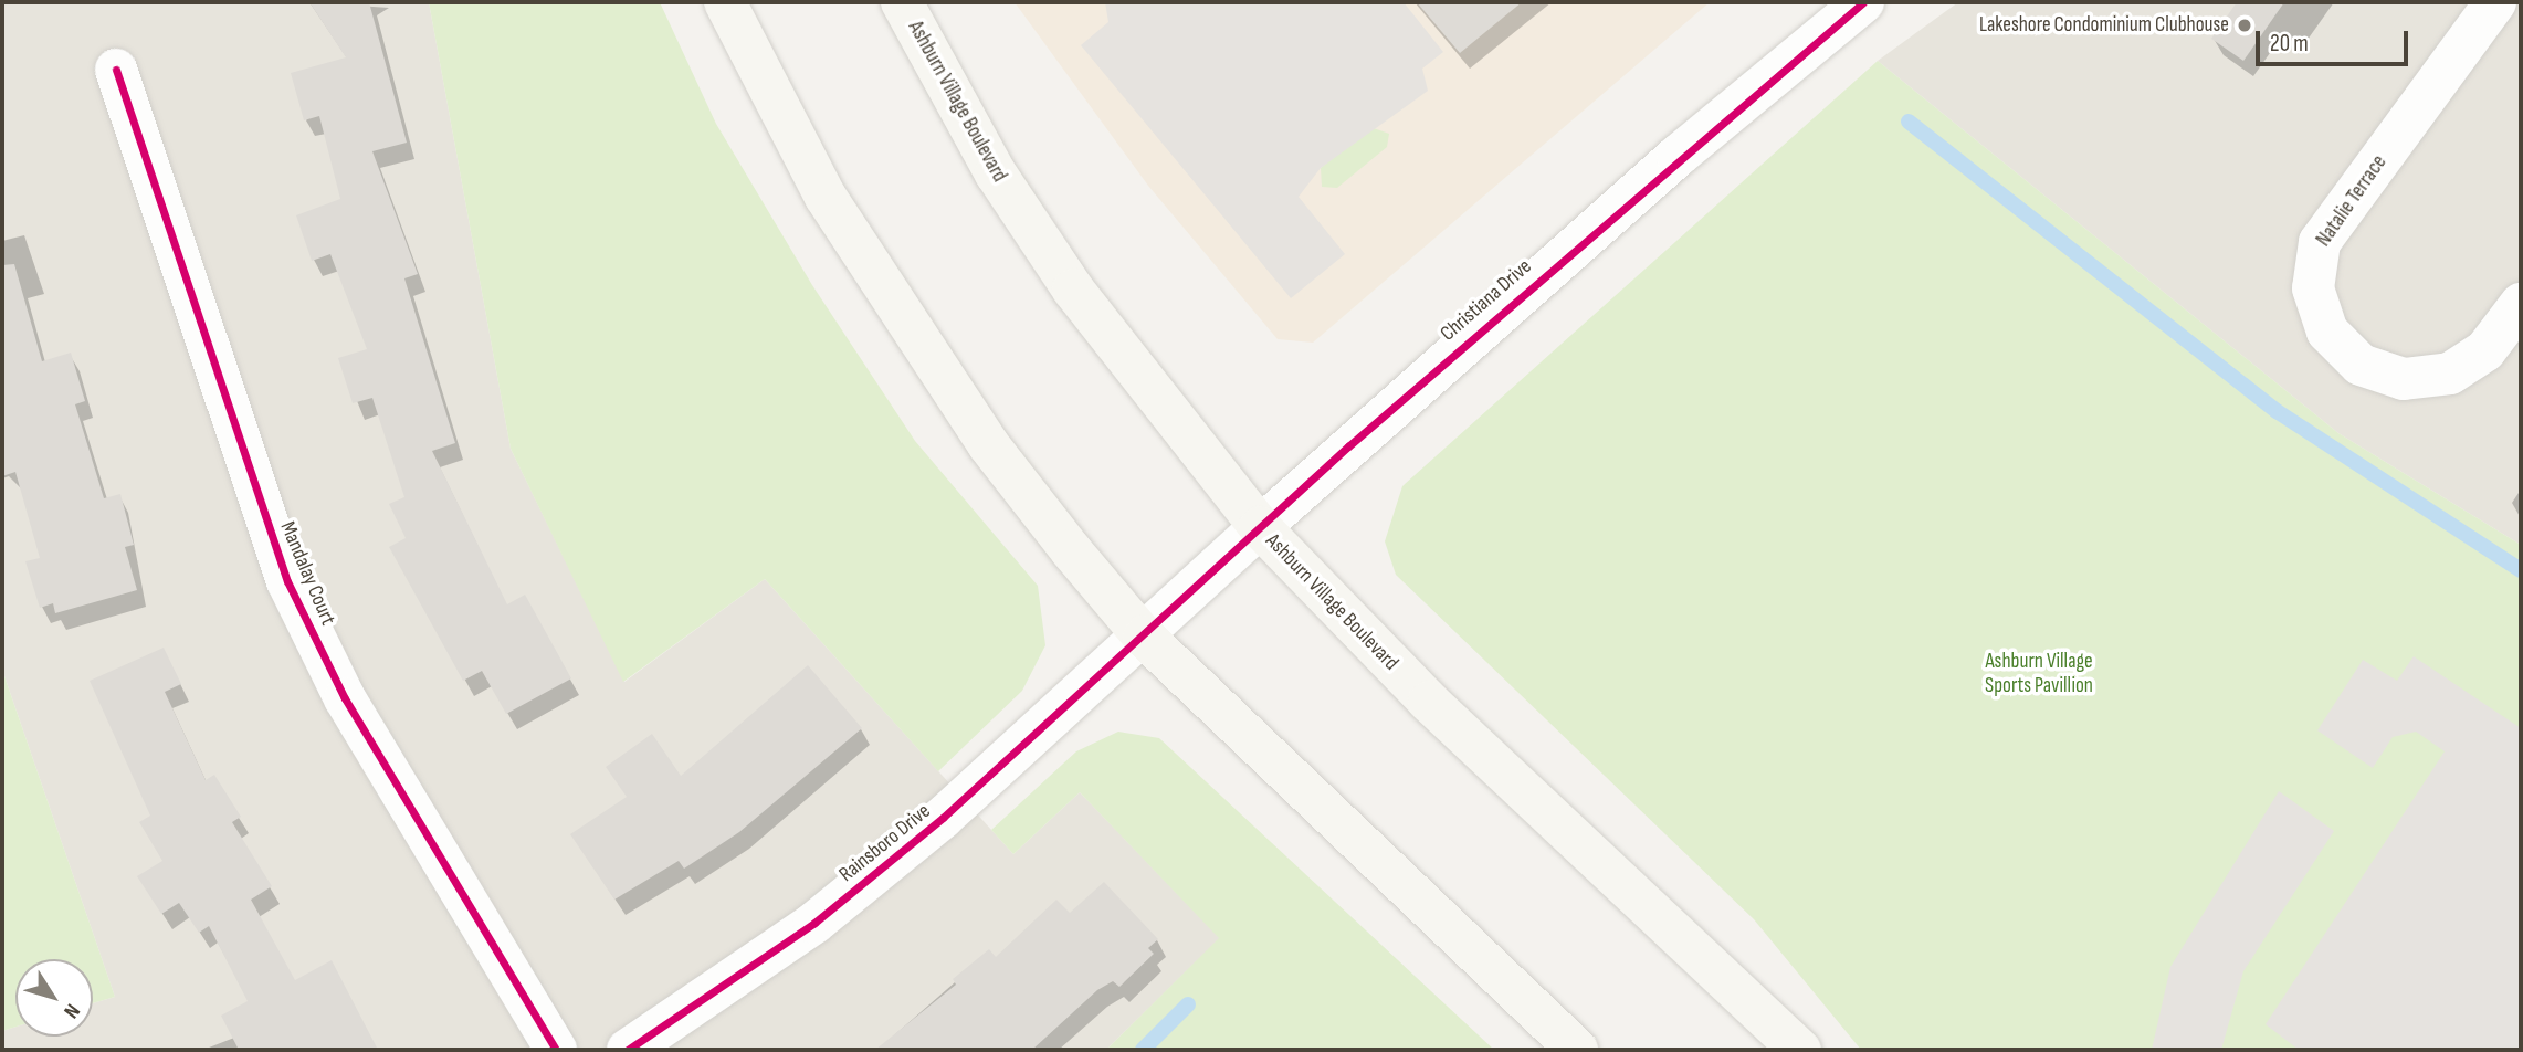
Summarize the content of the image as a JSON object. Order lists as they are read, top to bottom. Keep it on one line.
{"streets":{"main road":["Ashburn Village Boulevard"],"street":["Natalie Terrace","Christiana Drive","Mandalay Court","Rainsboro Drive"]},"crossings":[["Ashburn Village Boulevard","Christiana Drive"],["Christiana Drive","Rainsboro Drive"]],"parks":["Ashburn Village Sports Pavillion"],"places":["Lakeshore Condominium Clubhouse"],"scale_bar":"20 m","north":"bottom right"}
